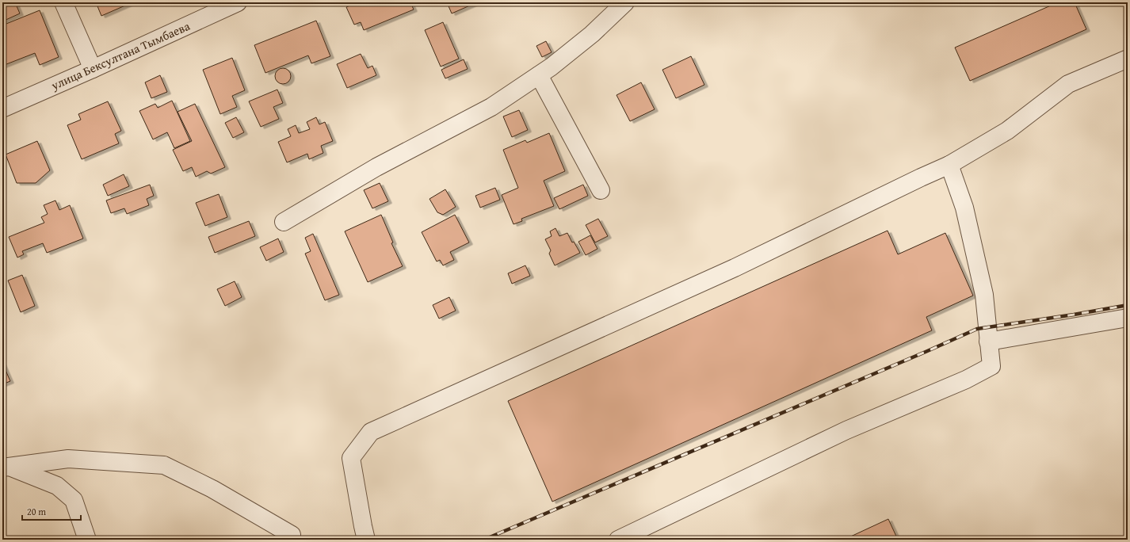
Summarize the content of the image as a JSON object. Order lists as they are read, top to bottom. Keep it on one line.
{"streets":{"street":["улица Бексултана Тымбаева"]},"scale_bar":"20 m"}
